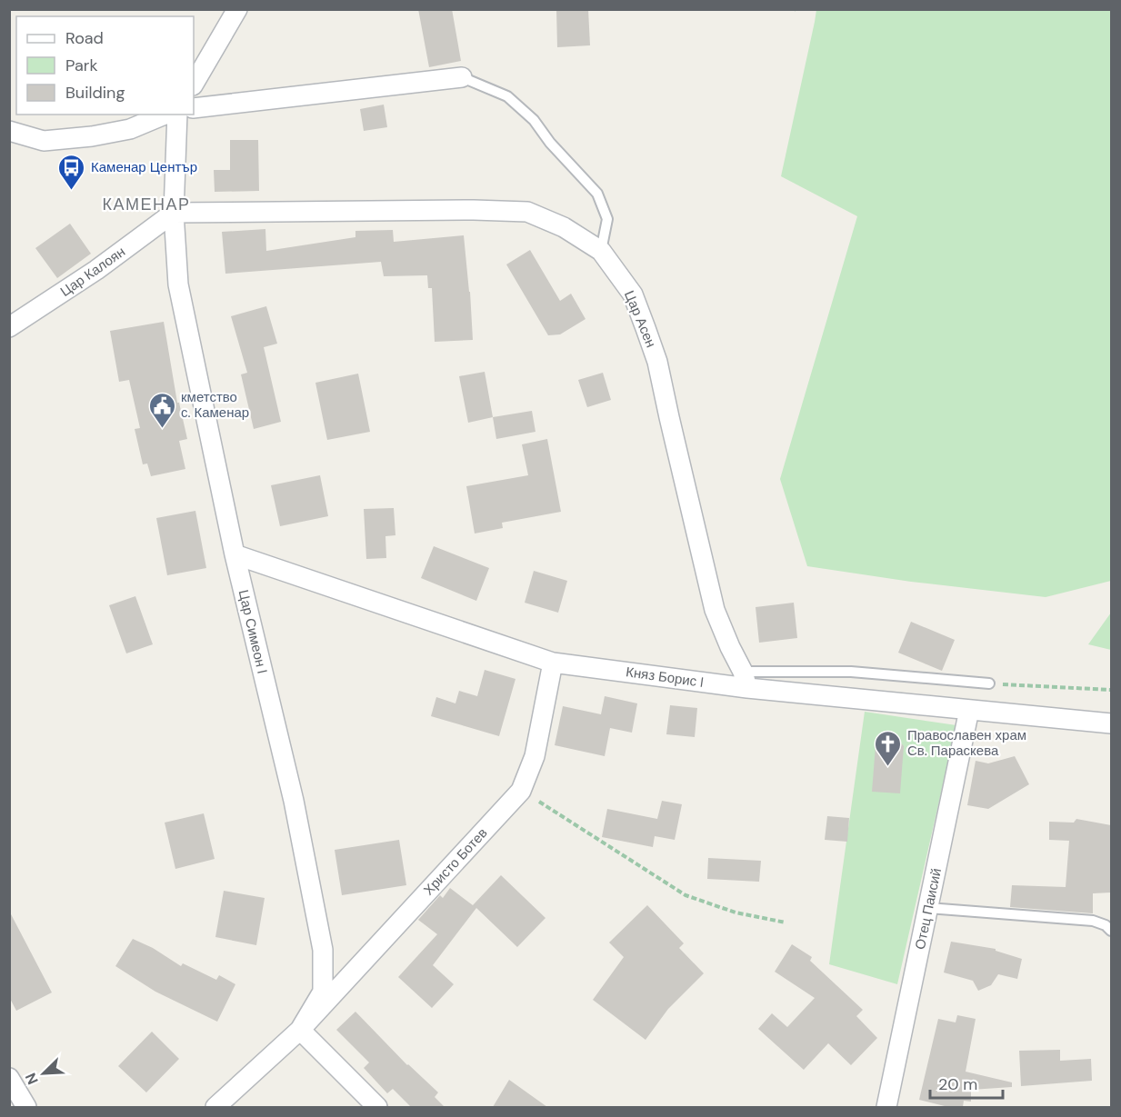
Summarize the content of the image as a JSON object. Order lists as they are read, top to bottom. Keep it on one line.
{"streets":{"street":["Цар Калоян","Цар Асен","Цар Симеон I","Княз Борис I","Христо Ботев","Отец Паисий"]},"crossings":[["Цар Калоян","Цар Асен"],["Цар Калоян","Цар Симеон I"],["Цар Асен","Цар Симеон I"],["Цар Асен","Княз Борис I"],["Цар Симеон I","Княз Борис I"],["Цар Симеон I","Христо Ботев"],["Княз Борис I","Христо Ботев"],["Княз Борис I","Отец Паисий"]],"districts":["КАМЕНАР"],"places":{"bus stop":["Каменар Център"],"public building":["кметство с. Каменар"],"church":["Православен храм Св. Параскева"]},"legend":["Road","Park","Building"],"scale_bar":"20 m","north":"bottom left"}
